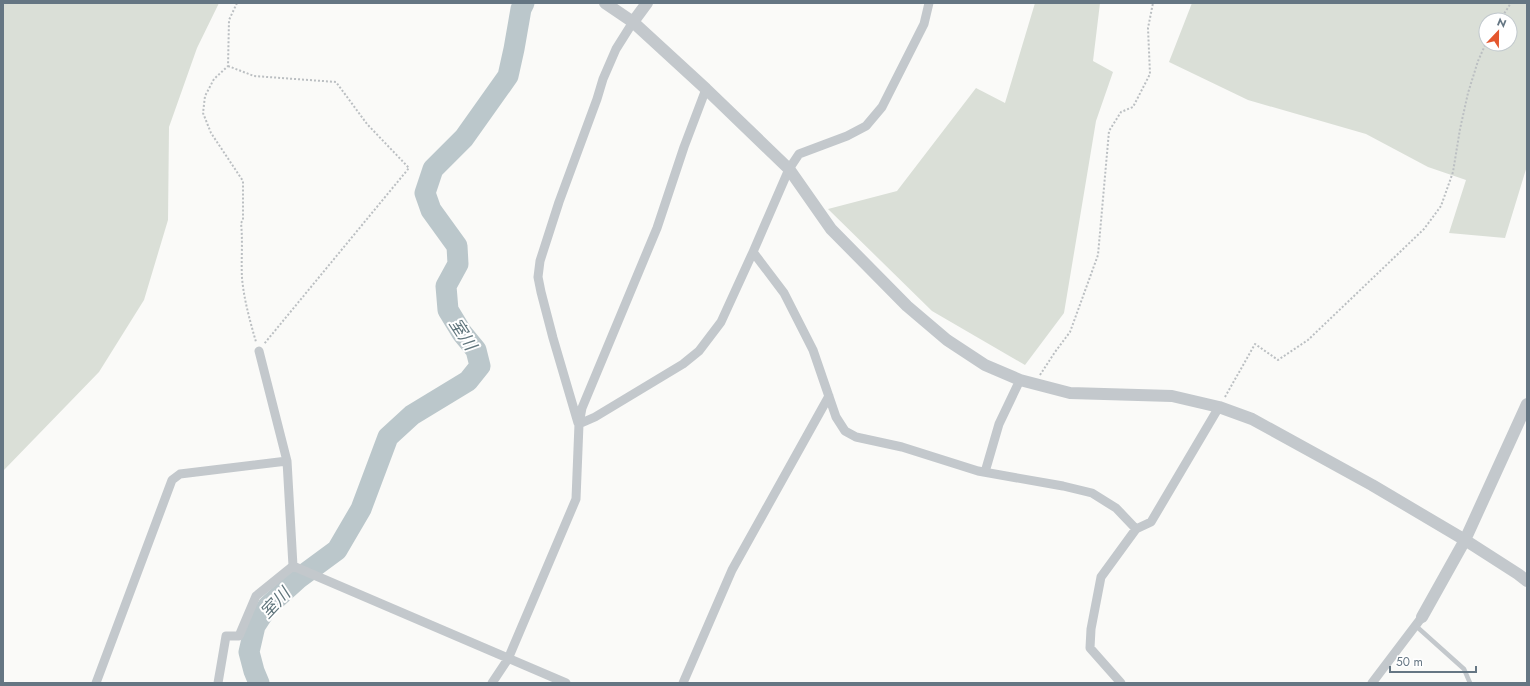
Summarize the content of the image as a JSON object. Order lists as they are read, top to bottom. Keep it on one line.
{"water":["室川"],"scale_bar":"50 m","north":"top"}
